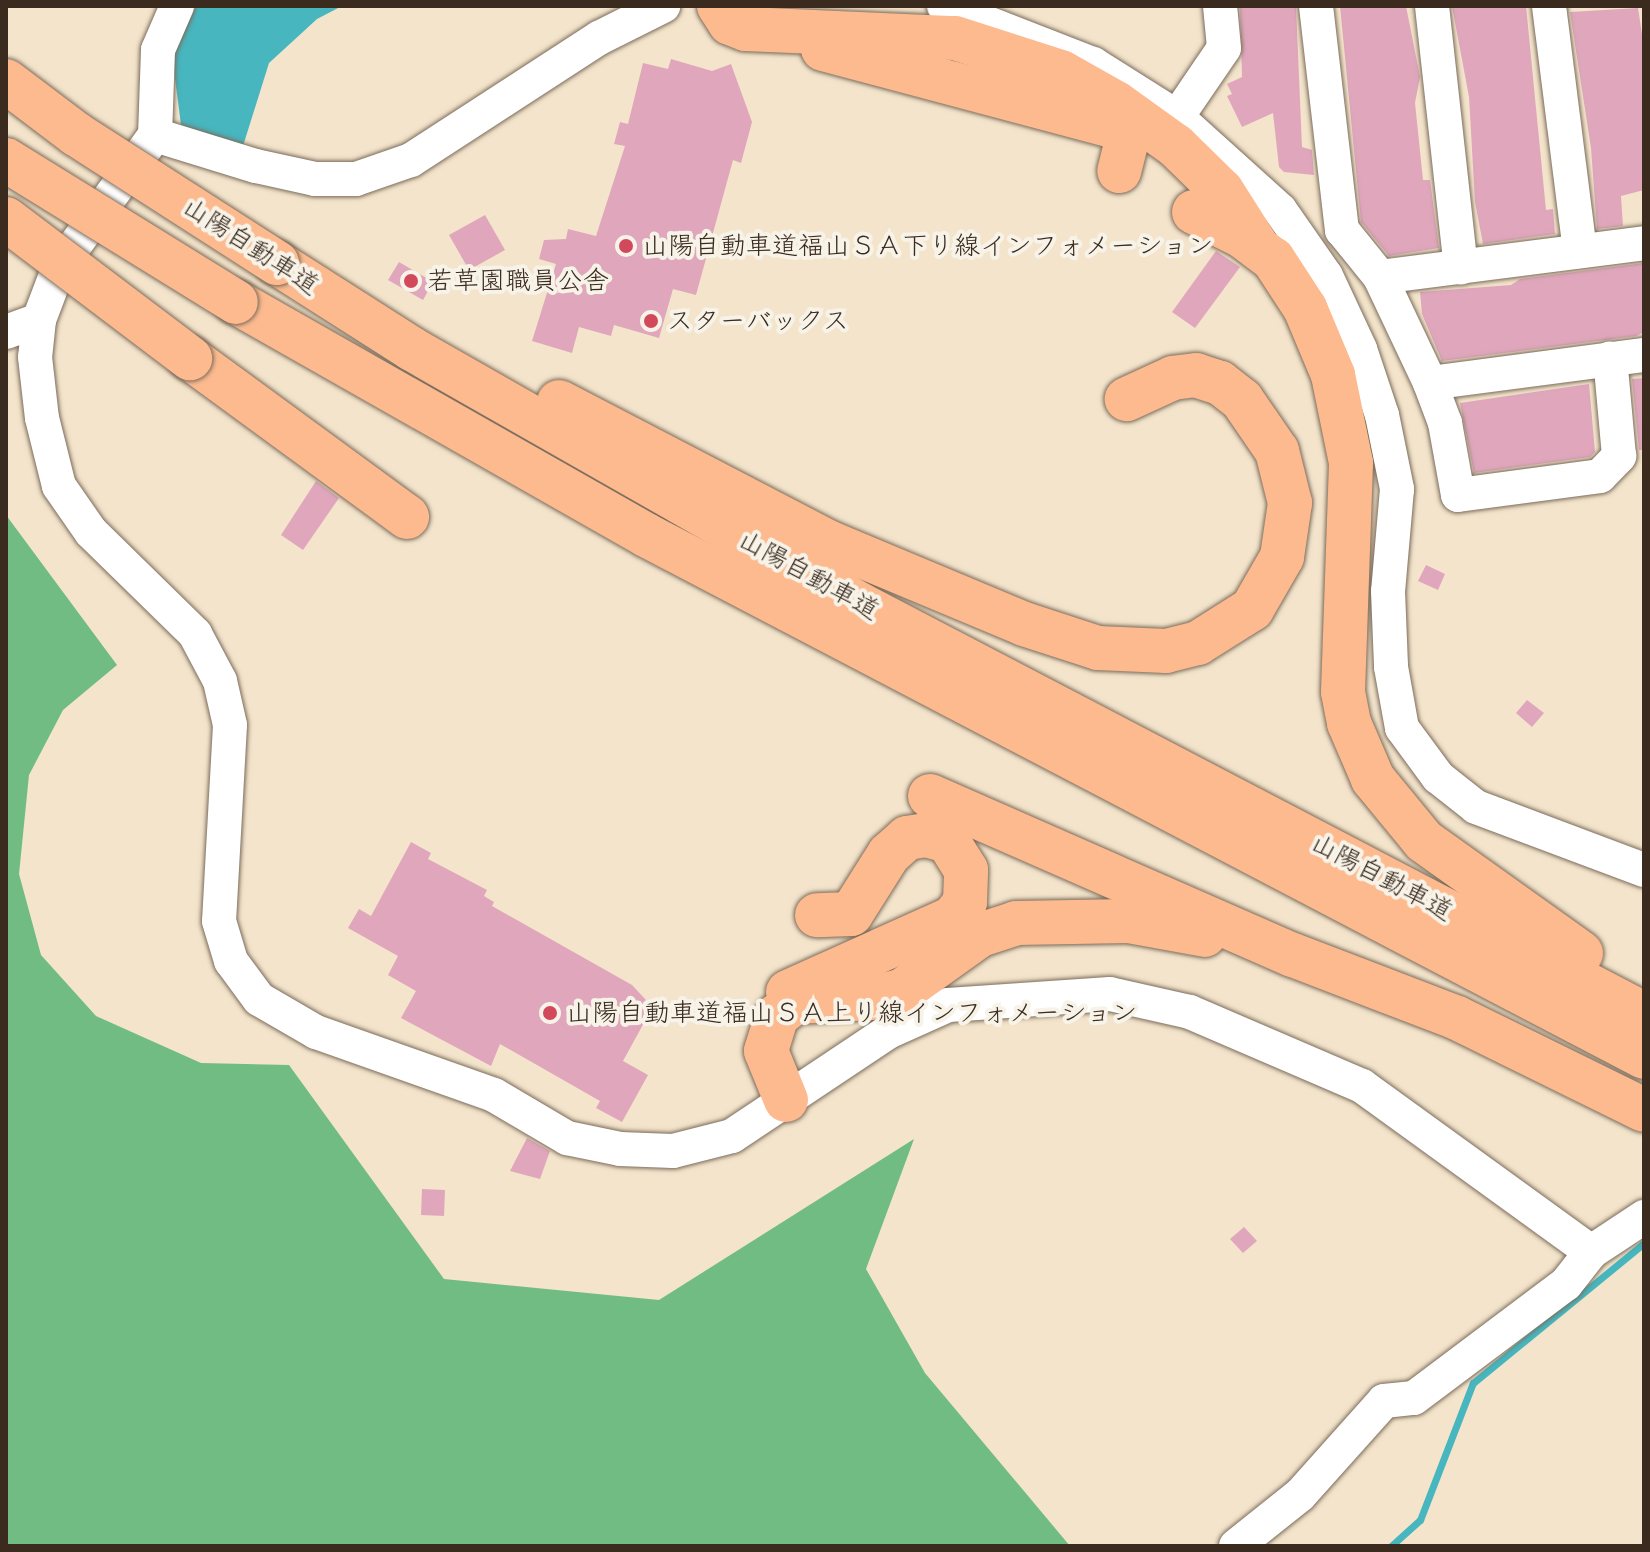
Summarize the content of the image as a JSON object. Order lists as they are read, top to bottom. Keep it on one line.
{"streets":{"highway":["山陽自動車道"]},"places":["山陽自動車道福山ＳＡ下り線インフォメーション","若草園職員公舎","スターバックス","山陽自動車道福山ＳＡ上り線インフォメーション"]}
